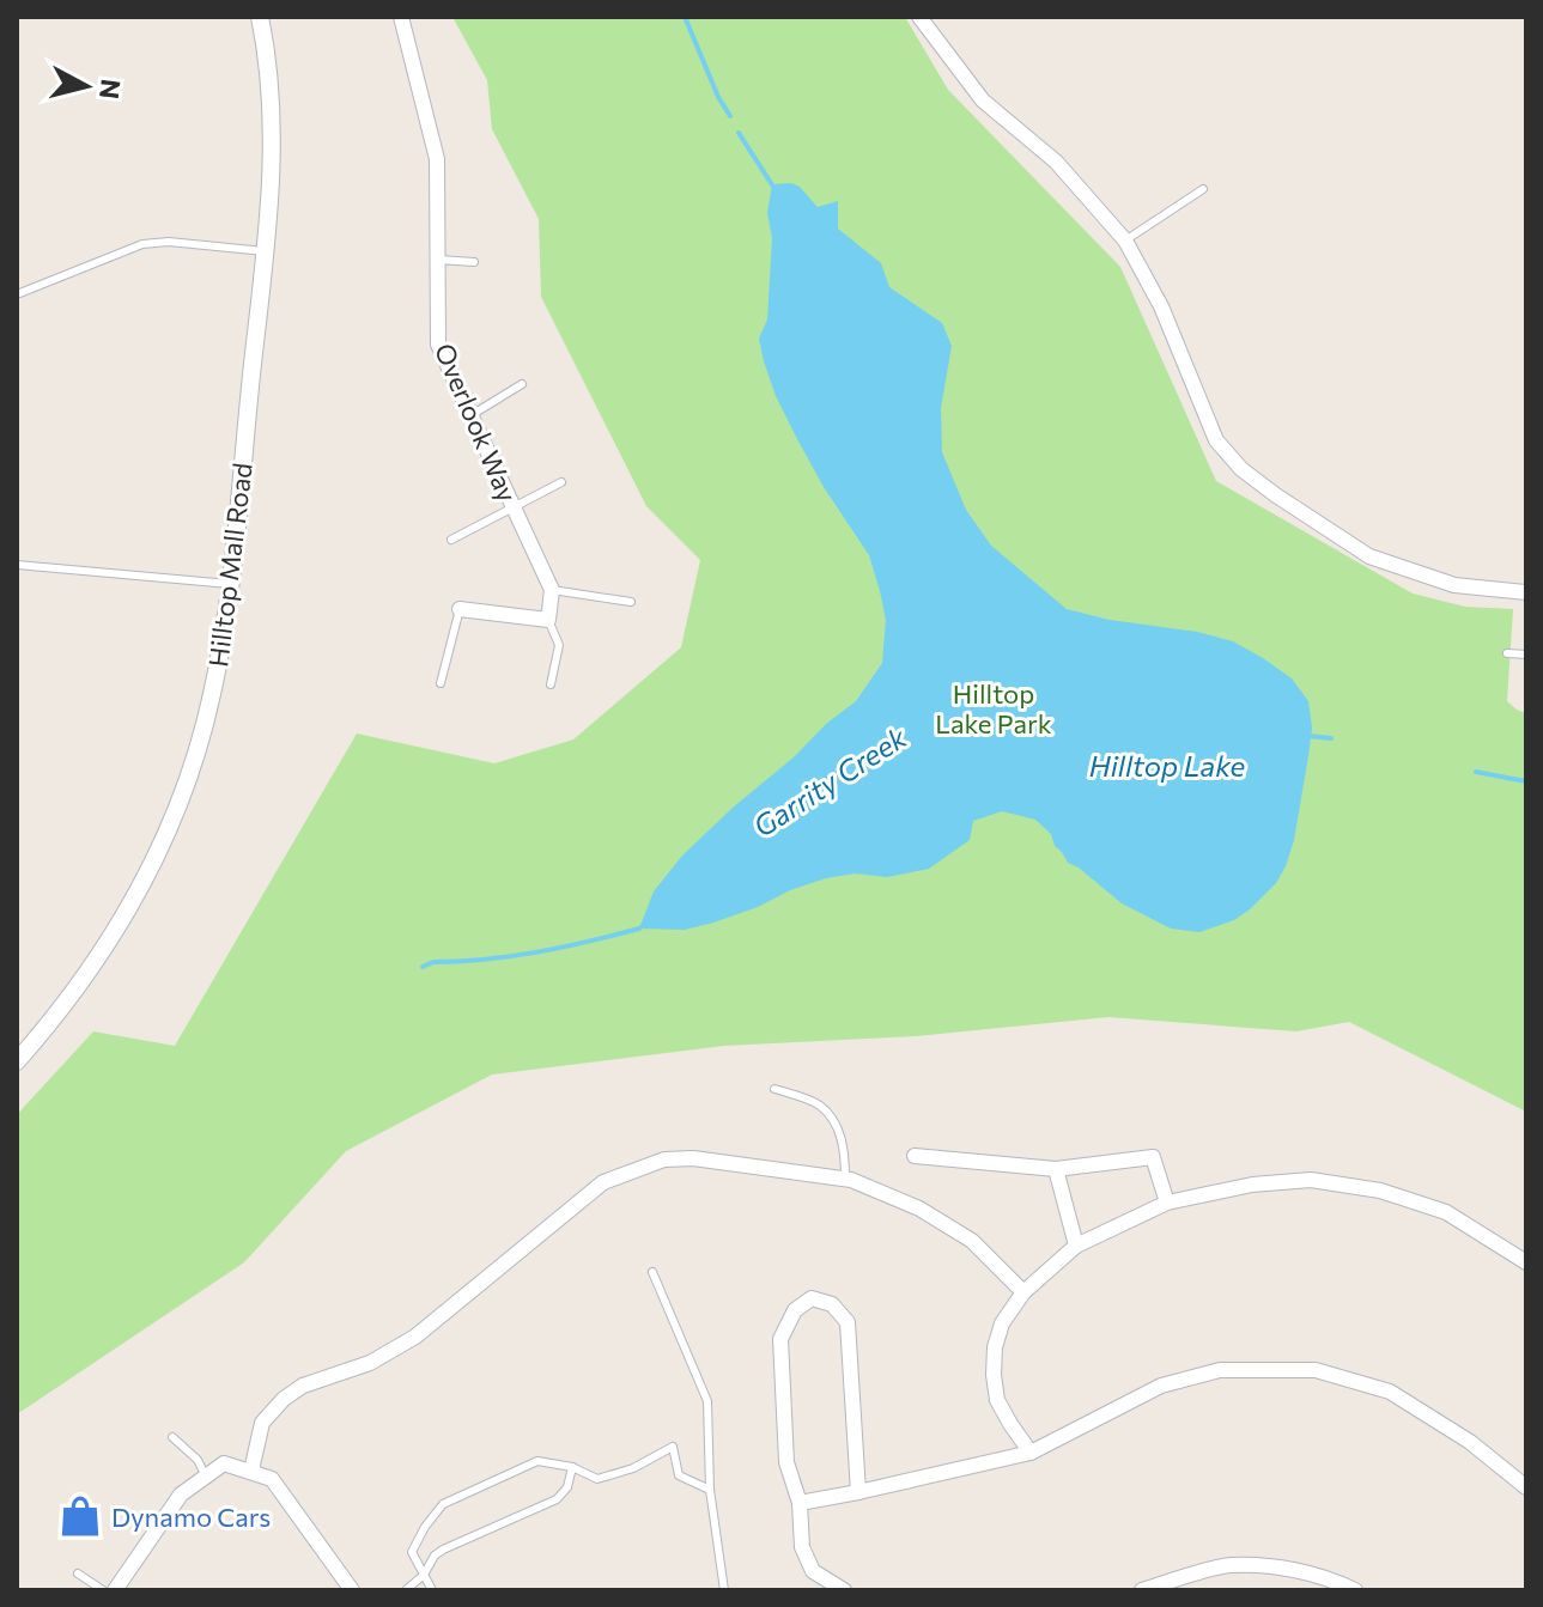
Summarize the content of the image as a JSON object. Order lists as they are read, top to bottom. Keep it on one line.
{"streets":{"street":["Overlook Way","Hilltop Mall Road"]},"water":["Hilltop Lake","Garrity Creek"],"parks":["Hilltop Lake Park"],"places":{"shop":["Dynamo Cars"]},"north":"right"}
